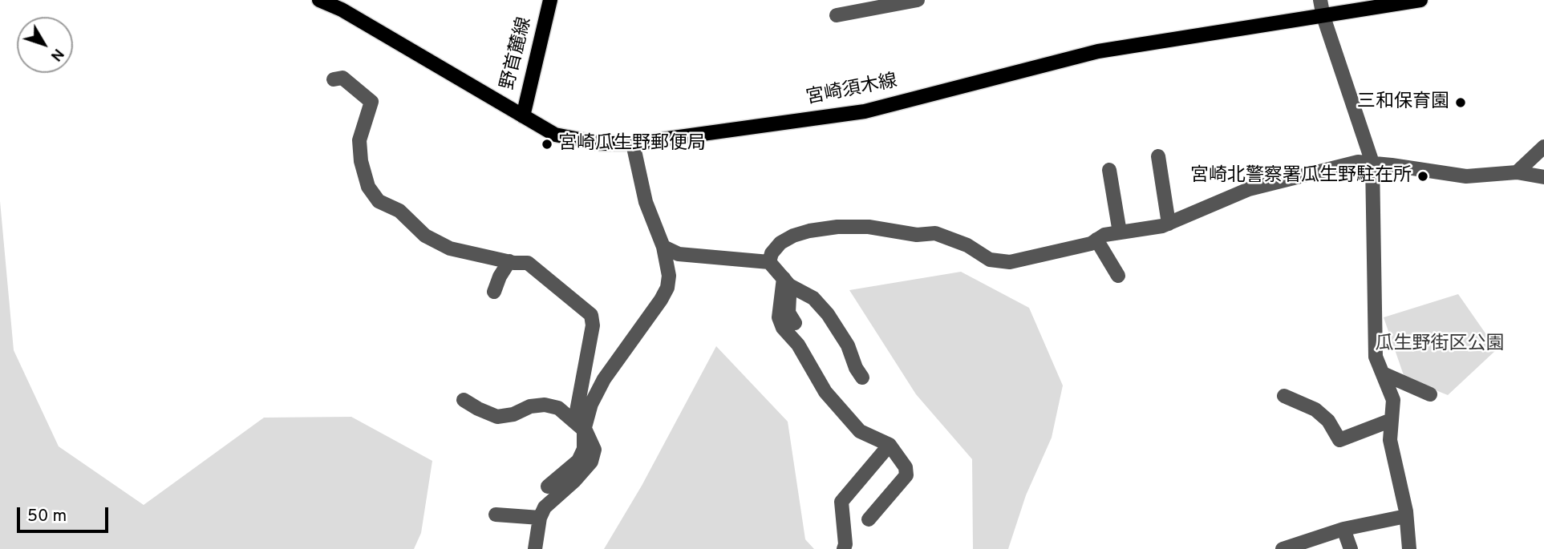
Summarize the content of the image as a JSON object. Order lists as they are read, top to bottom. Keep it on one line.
{"streets":{"main road":["野首麓線","宮崎須木線"]},"crossings":[["野首麓線","宮崎須木線"]],"parks":["瓜生野街区公園"],"places":["三和保育園","宮崎瓜生野郵便局","宮崎北警察署瓜生野駐在所"],"scale_bar":"50 m","north":"bottom right"}
